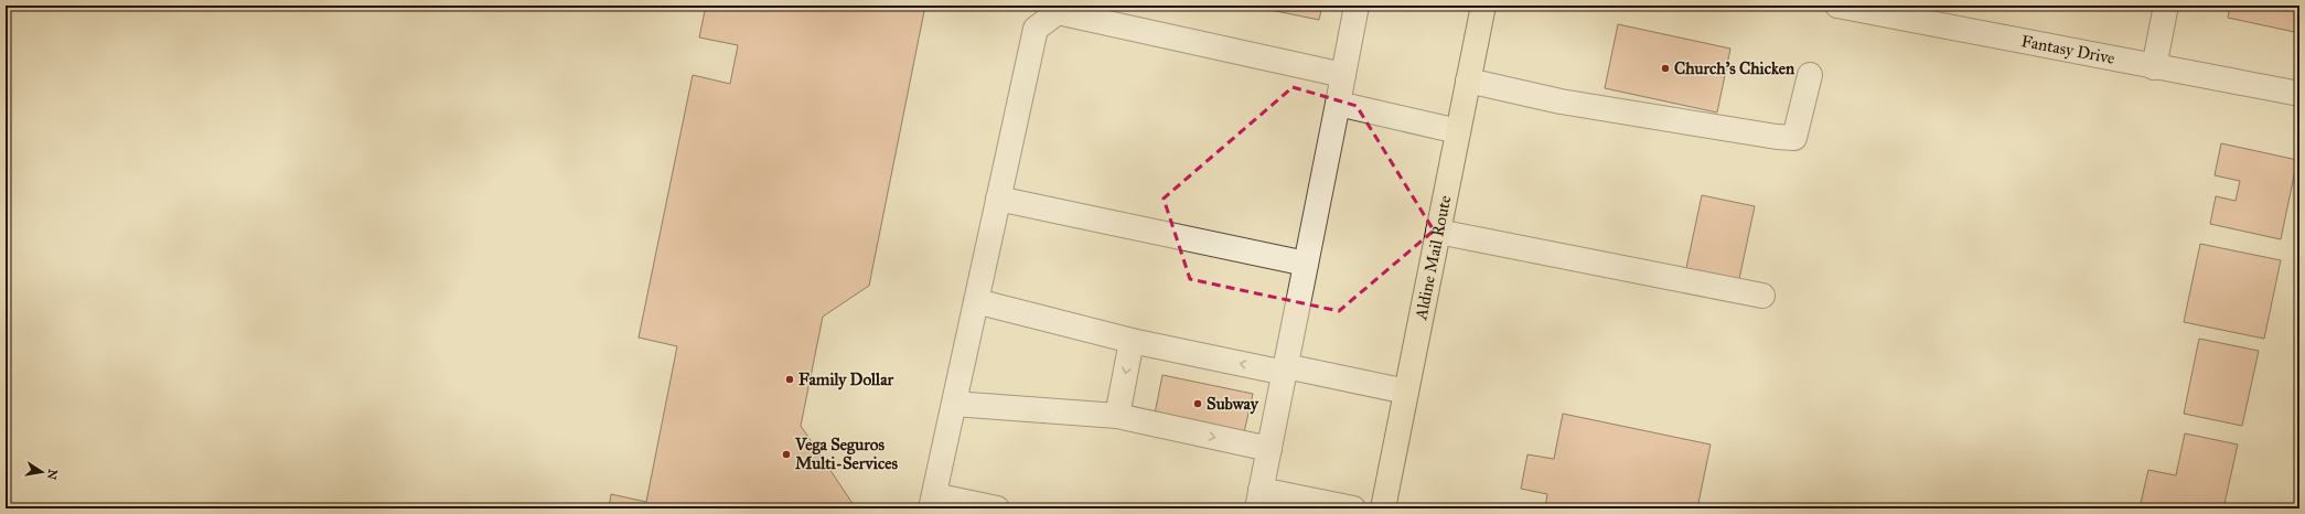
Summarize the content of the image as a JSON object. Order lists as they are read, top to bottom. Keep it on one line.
{"streets":{"main road":["Aldine Mail Route"],"street":["Fantasy Drive"]},"places":["Church's Chicken","Family Dollar","Subway","Vega Seguros Multi-Services"],"north":"right"}
